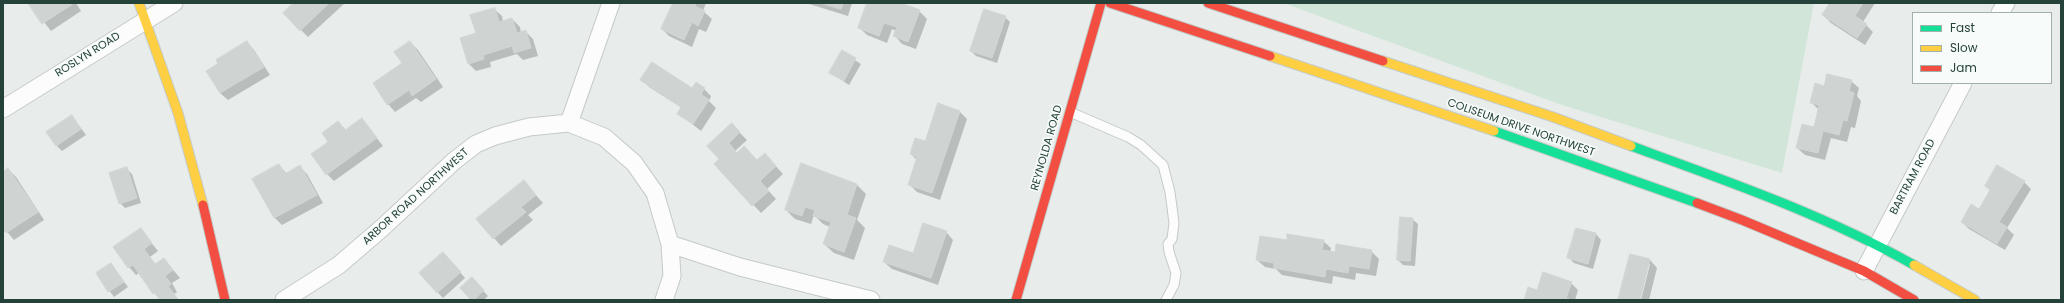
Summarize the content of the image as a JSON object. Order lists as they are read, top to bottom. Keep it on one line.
{"streets":{"main road":["COLISEUM DRIVE NORTHWEST","REYNOLDA ROAD"],"street":["ROSLYN ROAD","BARTRAM ROAD","ARBOR ROAD NORTHWEST"]},"crossings":[["COLISEUM DRIVE NORTHWEST","BARTRAM ROAD"]],"legend":["Fast","Slow","Jam"]}
